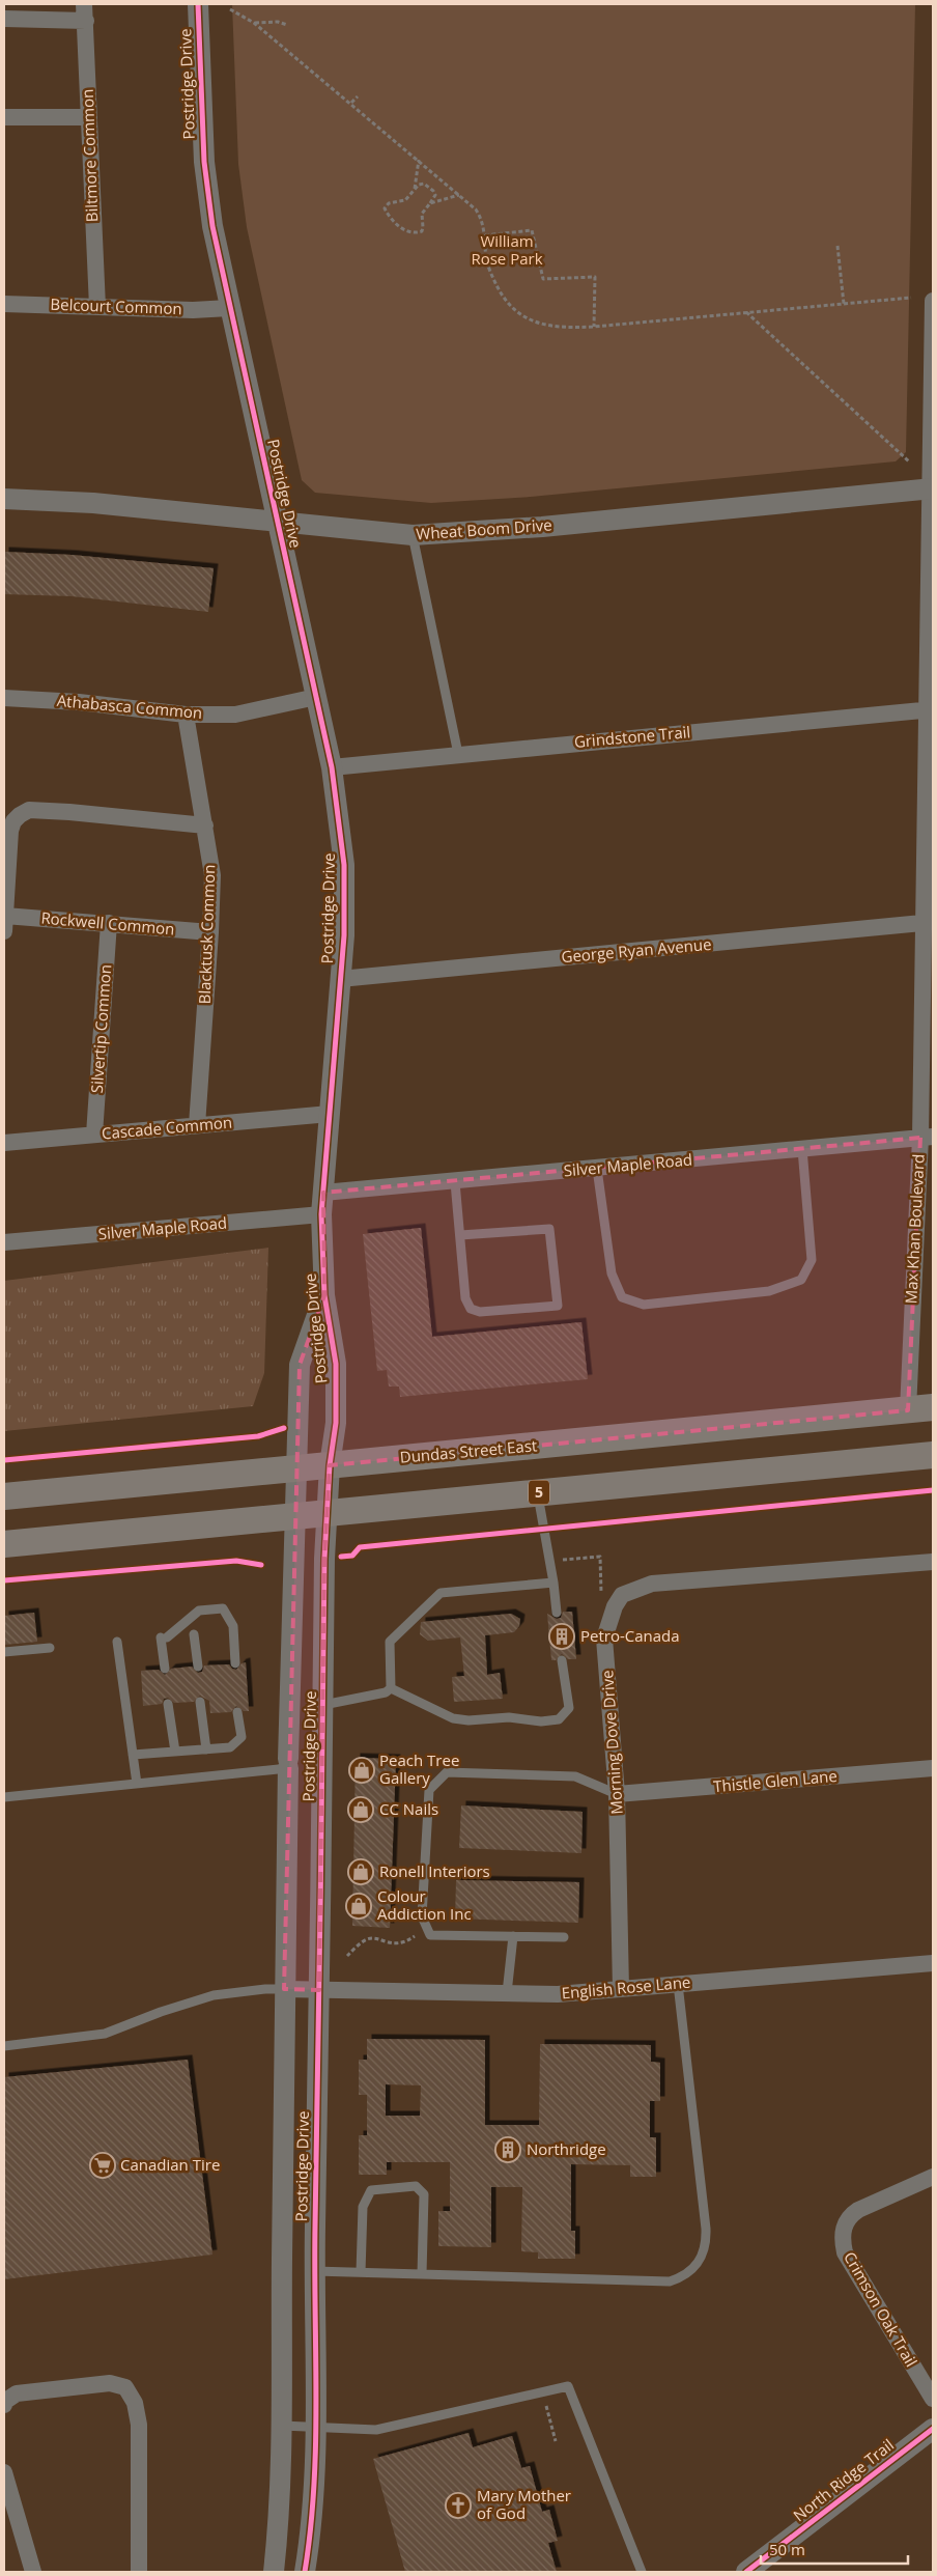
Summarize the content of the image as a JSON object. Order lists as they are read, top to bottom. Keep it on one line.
{"streets":{"main road":["Dundas Street East","5"],"street":["Postridge Drive","Biltmore Common","Belcourt Common","Wheat Boom Drive","Athabasca Common","Grindstone Trail","Rockwell Common","Blacktusk Common","George Ryan Avenue","Silvertip Common","Cascade Common","Silver Maple Road","Max Khan Boulevard","Morning Dove Drive","Thistle Glen Lane","English Rose Lane","Crimson Oak Trail","North Ridge Trail"]},"crossings":[["Postridge Drive","Belcourt Common"],["Postridge Drive","Wheat Boom Drive"],["Postridge Drive","Athabasca Common"],["Postridge Drive","Grindstone Trail"],["Postridge Drive","George Ryan Avenue"],["Postridge Drive","Cascade Common"],["Postridge Drive","Silver Maple Road"],["Postridge Drive","Dundas Street East"],["Postridge Drive","5"],["Postridge Drive","English Rose Lane"],["Biltmore Common","Belcourt Common"],["Wheat Boom Drive","Max Khan Boulevard"],["Athabasca Common","Blacktusk Common"],["Grindstone Trail","Max Khan Boulevard"],["Rockwell Common","Blacktusk Common"],["Rockwell Common","Silvertip Common"],["Blacktusk Common","Cascade Common"],["George Ryan Avenue","Max Khan Boulevard"],["Silvertip Common","Cascade Common"],["Silver Maple Road","Max Khan Boulevard"],["Max Khan Boulevard","Dundas Street East"],["Morning Dove Drive","Thistle Glen Lane"],["Morning Dove Drive","English Rose Lane"]],"parks":["William Rose Park"],"places":{"building":["Petro-Canada","Northridge"],"shop":["Peach Tree Gallery","CC Nails","Ronell Interiors","Colour Addiction Inc"],"supermarket":["Canadian Tire"],"church":["Mary Mother of God"]},"scale_bar":"50 m"}
